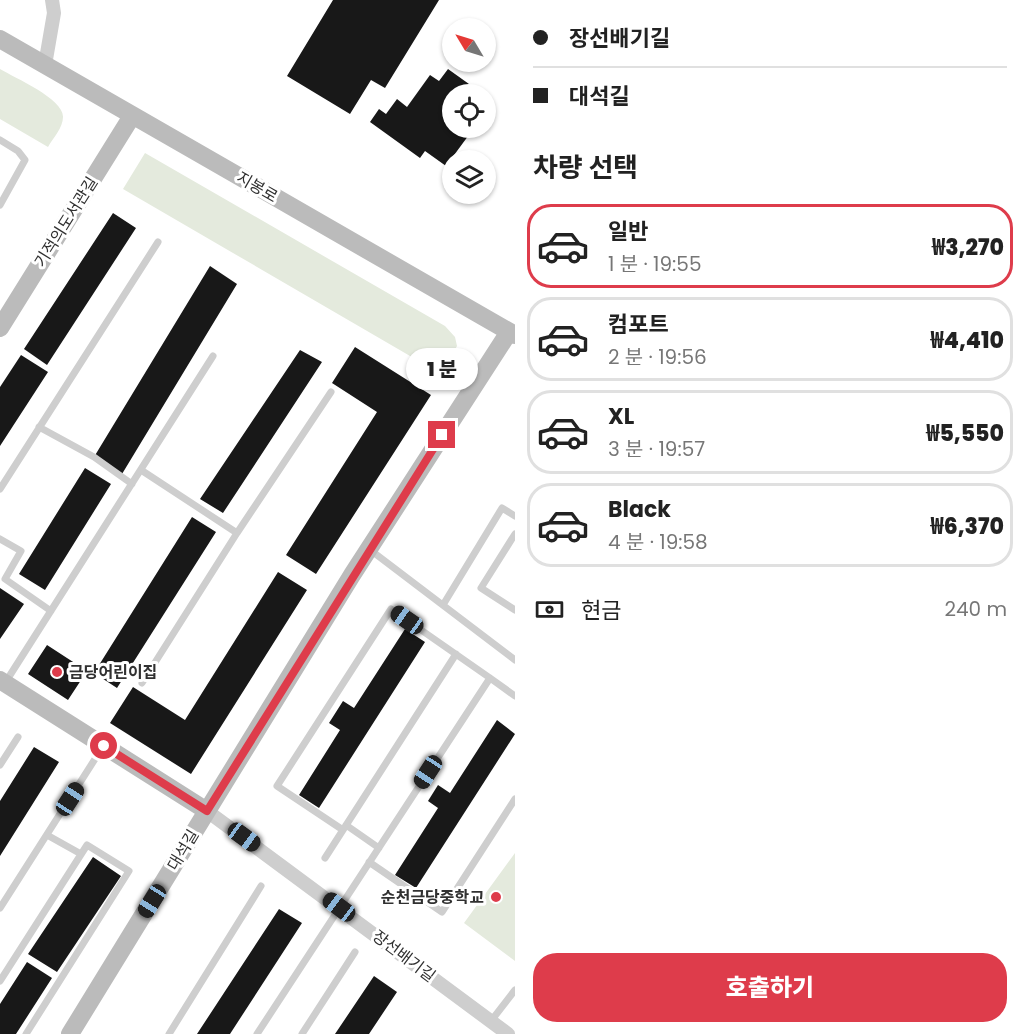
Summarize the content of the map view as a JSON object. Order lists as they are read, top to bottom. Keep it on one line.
{"streets":{"main road":["지봉로","기적의도서관길","대석길","장선배기길"]},"crossings":[["지봉로","기적의도서관길"],["지봉로","대석길"],["대석길","장선배기길"]],"places":["금당어린이집","순천금당중학교"],"north":"top left","page":{"banner":["장선배기길","대석길"],"heading":"차량 선택","list":[{"name":"일반","note":"1 분 · 19:55","value":"₩3,270"},{"name":"컴포트","note":"2 분 · 19:56","value":"₩4,410"},{"name":"XL","note":"3 분 · 19:57","value":"₩5,550"},{"name":"Black","note":"4 분 · 19:58","value":"₩6,370"}],"bubble":"1 분","pay":["현금","240 m"],"buttons":"호출하기"}}
